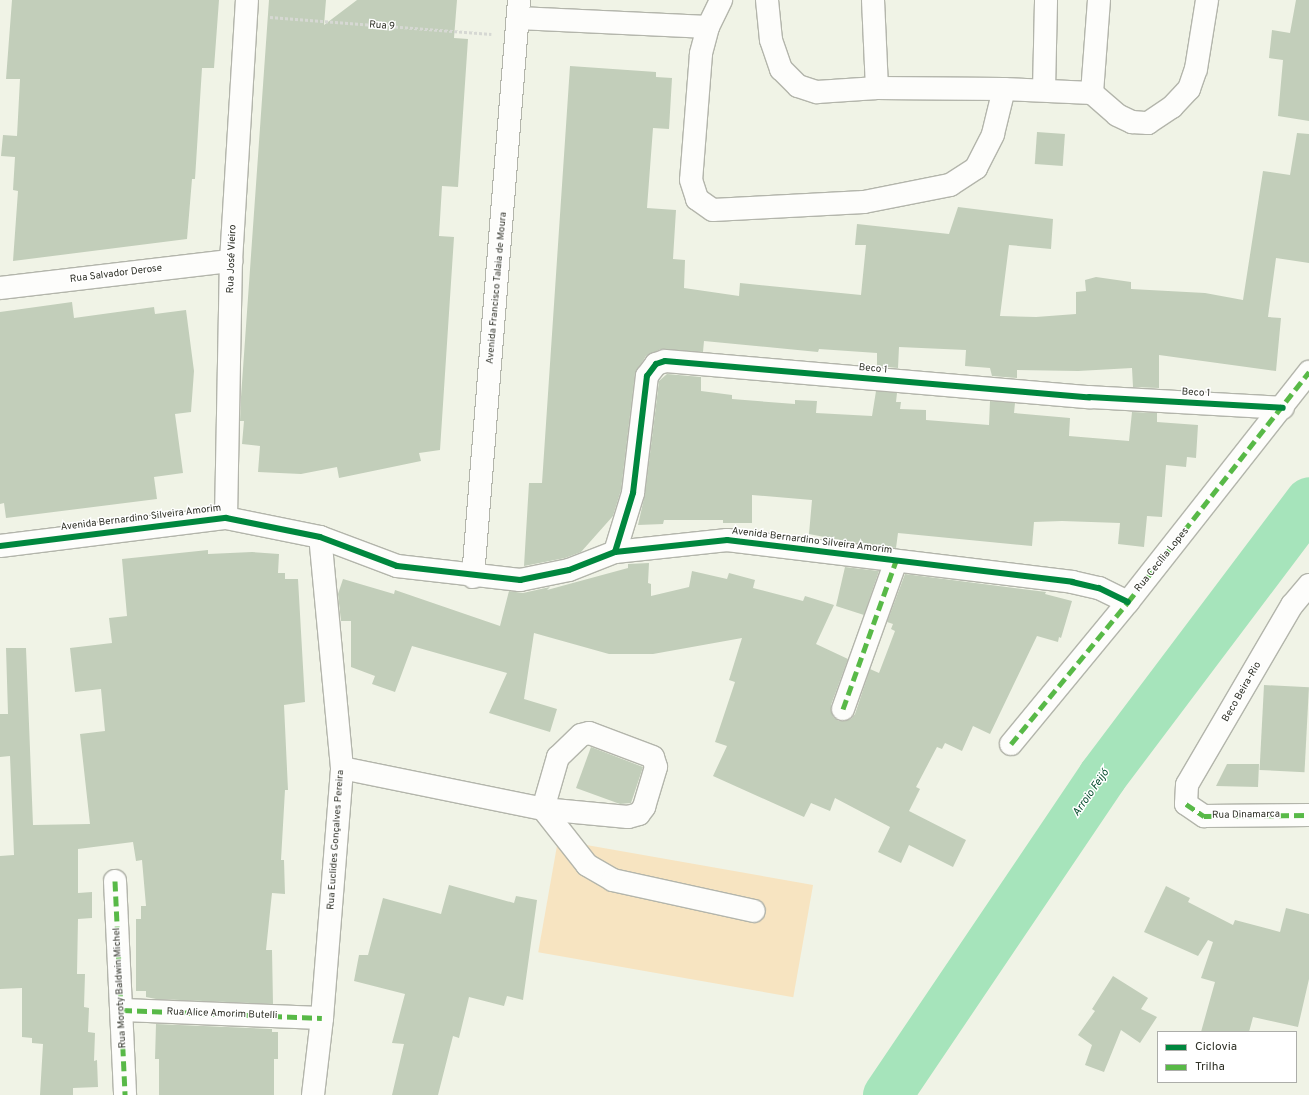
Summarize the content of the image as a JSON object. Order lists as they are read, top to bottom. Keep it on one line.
{"streets":{"street":["Rua José Vieiro","Rua Salvador Derose","Avenida Francisco Talaia de Moura","Beco 1","Avenida Bernardino Silveira Amorim","Rua Cecília Lopes","Beco Beira-Rio","Rua Dinamarca","Rua Euclides Gonçalves Pereira","Rua Moroty Baldwin Michel","Rua Alice Amorim Butelli"],"path":["Rua 9"]},"crossings":[["Rua 9","Rua José Vieiro"],["Rua 9","Avenida Francisco Talaia de Moura"],["Rua José Vieiro","Rua Salvador Derose"],["Rua José Vieiro","Avenida Bernardino Silveira Amorim"],["Avenida Francisco Talaia de Moura","Avenida Bernardino Silveira Amorim"],["Beco 1","Avenida Bernardino Silveira Amorim"],["Beco 1","Rua Cecília Lopes"],["Avenida Bernardino Silveira Amorim","Rua Cecília Lopes"],["Avenida Bernardino Silveira Amorim","Rua Euclides Gonçalves Pereira"],["Beco Beira-Rio","Rua Dinamarca"],["Rua Euclides Gonçalves Pereira","Rua Alice Amorim Butelli"],["Rua Moroty Baldwin Michel","Rua Alice Amorim Butelli"]],"water":["Arroio Feijó"],"legend":["Ciclovia","Trilha"]}
